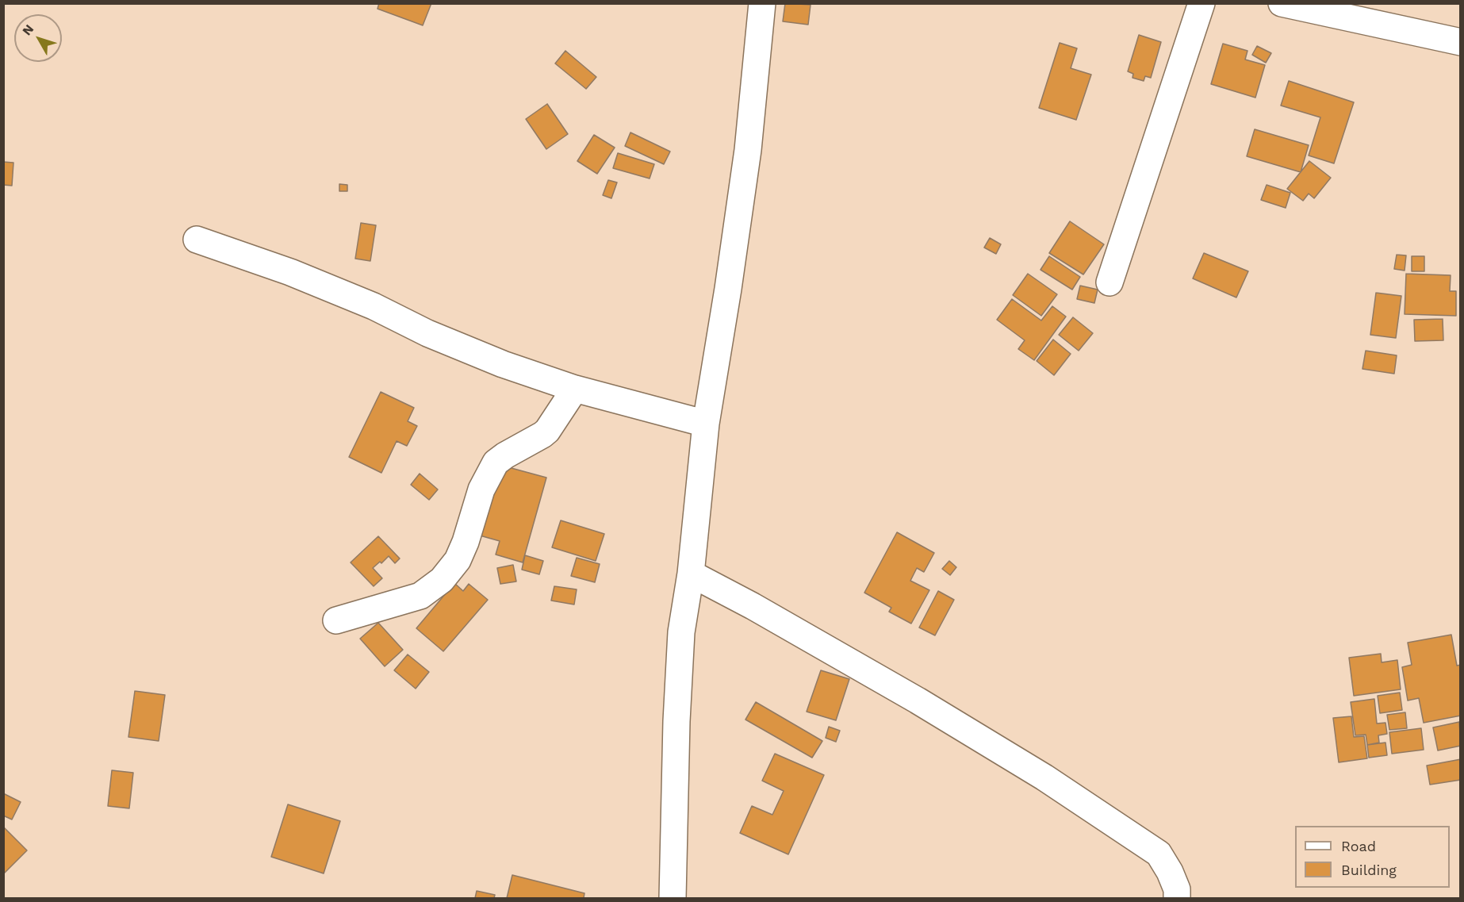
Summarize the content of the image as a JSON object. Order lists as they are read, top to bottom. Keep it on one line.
{"legend":["Road","Building"],"north":"top left"}
